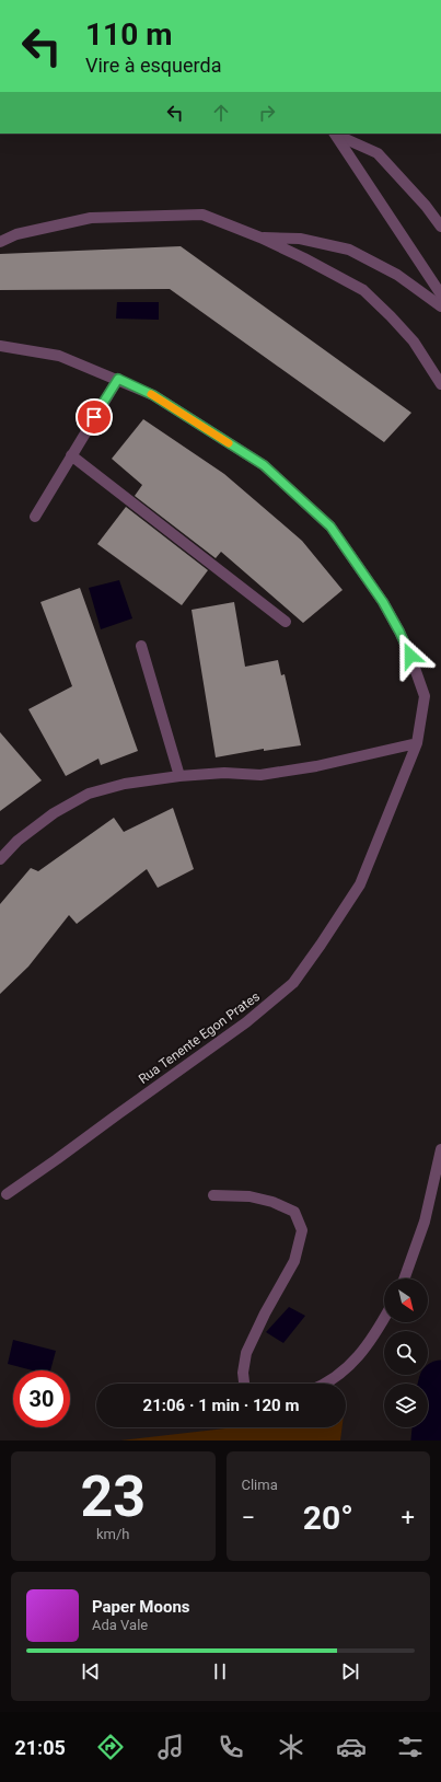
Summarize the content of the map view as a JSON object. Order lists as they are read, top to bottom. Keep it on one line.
{"streets":{"street":["Rua Tenente Egon Prates"]},"north":"bottom right","page":{"turn":["110 m","Vire à esquerda"],"limit":"30","trip":"21:06 · 1 min · 120 m","tile":[["23","km/h"],"Clima"],"heat":["−","20°","+"],"song":["Paper Moons","Ada Vale"],"tabs":"21:05"}}
